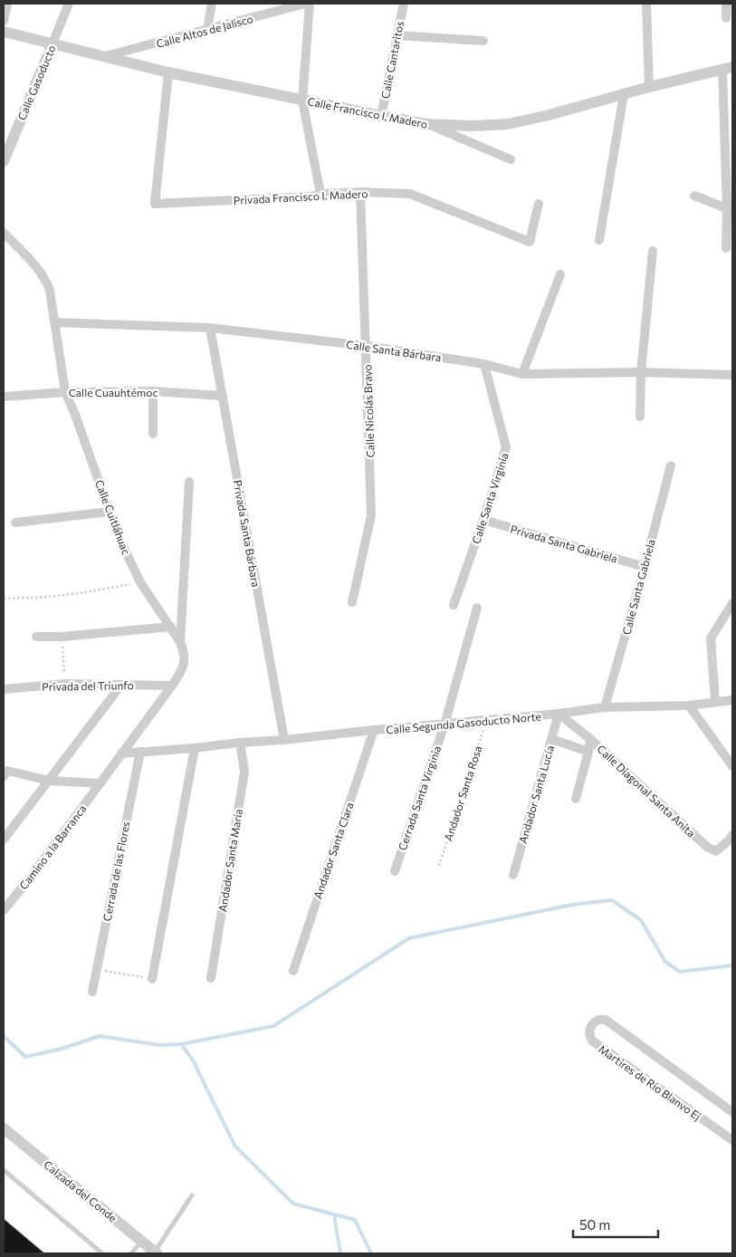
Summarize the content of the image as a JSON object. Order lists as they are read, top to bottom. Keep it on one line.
{"streets":{"street":["Calle Altos de Jalisco","Calle Cantaritos","Calle Gasoducto","Calle Francisco I. Madero","Privada Francisco I. Madero","Calle Santa Bárbara","Calle Cuauhtémoc","Calle Nicolás Bravo","Calle Santa Virginia","Calle Cuitláhuac","Privada Santa Bárbara","Privada Santa Gabriela","Calle Santa Gabriela","Privada del Triunfo","Calle Segunda Gasoducto Norte","Calle Diagonal Santa Anita","Andador Santa Lucía","Cerrada Santa Virginia","Camino a la Barranca","Andador Santa Clara","Andador Santa María","Cerrada de las Flores","Martires de Río Blanvo Ej","Calzada del Conde"],"path":["Andador Santa Rosa"]},"crossings":[["Calle Altos de Jalisco","Calle Francisco I. Madero"],["Calle Cantaritos","Calle Francisco I. Madero"],["Calle Gasoducto","Calle Francisco I. Madero"],["Calle Francisco I. Madero","Privada Francisco I. Madero"],["Privada Francisco I. Madero","Calle Nicolás Bravo"],["Calle Santa Bárbara","Calle Nicolás Bravo"],["Calle Santa Bárbara","Calle Santa Virginia"],["Calle Santa Bárbara","Calle Cuitláhuac"],["Calle Santa Bárbara","Privada Santa Bárbara"],["Calle Cuauhtémoc","Calle Cuitláhuac"],["Calle Cuauhtémoc","Privada Santa Bárbara"],["Calle Santa Virginia","Privada Santa Gabriela"],["Calle Cuitláhuac","Privada del Triunfo"],["Calle Cuitláhuac","Calle Segunda Gasoducto Norte"],["Calle Cuitláhuac","Camino a la Barranca"],["Privada Santa Bárbara","Calle Segunda Gasoducto Norte"],["Privada Santa Gabriela","Calle Santa Gabriela"],["Calle Santa Gabriela","Calle Segunda Gasoducto Norte"],["Calle Segunda Gasoducto Norte","Calle Diagonal Santa Anita"],["Calle Segunda Gasoducto Norte","Andador Santa Rosa"],["Calle Segunda Gasoducto Norte","Andador Santa Lucía"],["Calle Segunda Gasoducto Norte","Cerrada Santa Virginia"],["Calle Segunda Gasoducto Norte","Andador Santa Clara"],["Calle Segunda Gasoducto Norte","Andador Santa María"],["Calle Segunda Gasoducto Norte","Cerrada de las Flores"],["Calle Diagonal Santa Anita","Andador Santa Lucía"]],"scale_bar":"50 m"}
